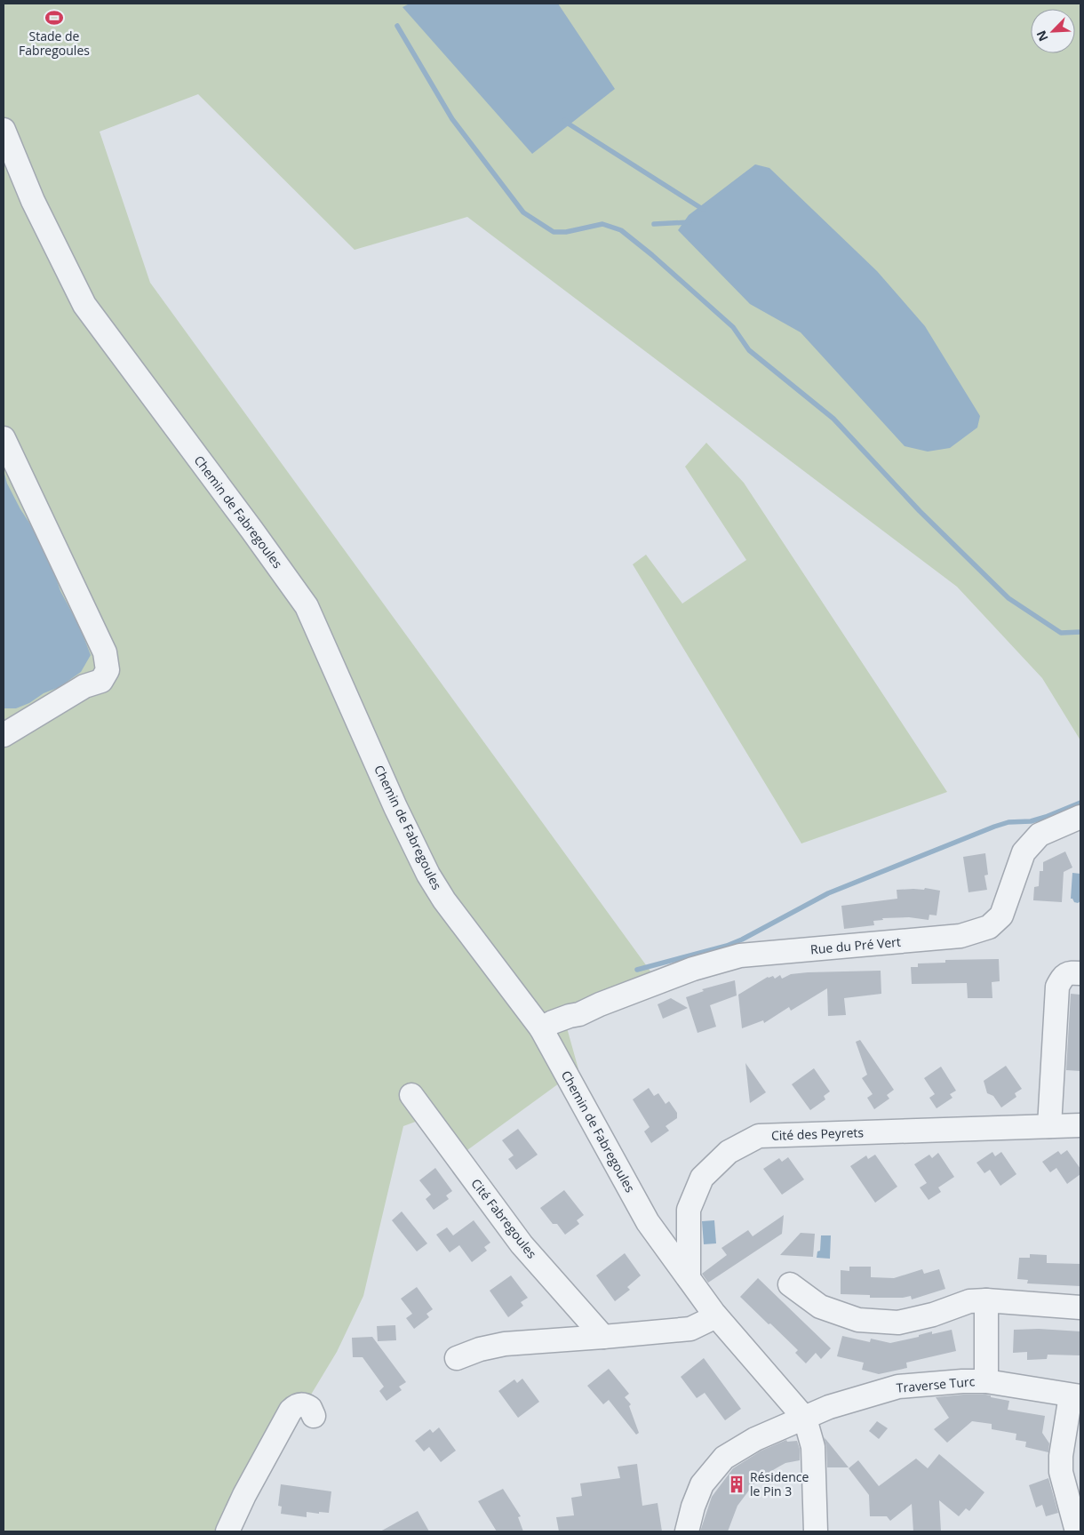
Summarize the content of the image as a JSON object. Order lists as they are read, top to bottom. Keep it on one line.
{"streets":{"street":["Chemin de Fabregoules","Rue du Pré Vert","Cité des Peyrets","Cité Fabregoules","Traverse Turc"]},"crossings":[["Chemin de Fabregoules","Rue du Pré Vert"],["Chemin de Fabregoules","Cité des Peyrets"],["Chemin de Fabregoules","Traverse Turc"]],"places":{"sports":["Stade de Fabregoules"],"building":["Résidence le Pin 3"]},"north":"bottom left"}
